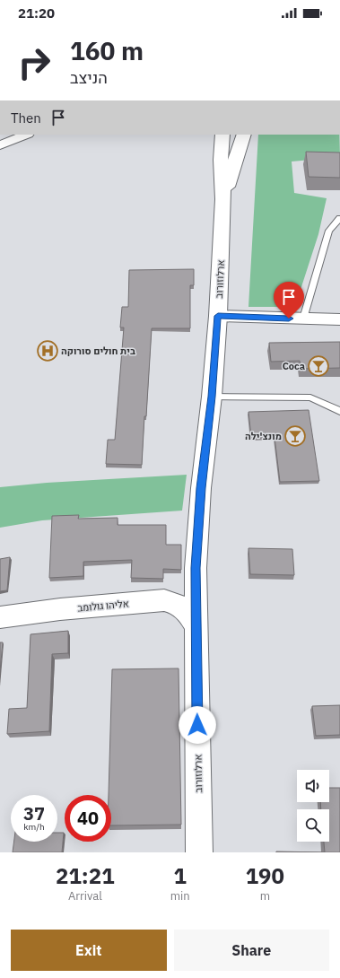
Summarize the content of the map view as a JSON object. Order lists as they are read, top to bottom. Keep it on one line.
{"streets":{"street":["ארלוזורוב","אליהו גולומב"]},"crossings":[["ארלוזורוב","אליהו גולומב"]],"places":{"hospital":["בית חולים סורוקה"],"bar":["Coca","מונצ'ילה"]},"page":{"status":"21:20","turn":["160 m","הניצב"],"then":"Then","speed":"37 km/h","limit":"40","eta":["21:21","Arrival","1","min","190","m"],"buttons":["Exit","Share"]}}
